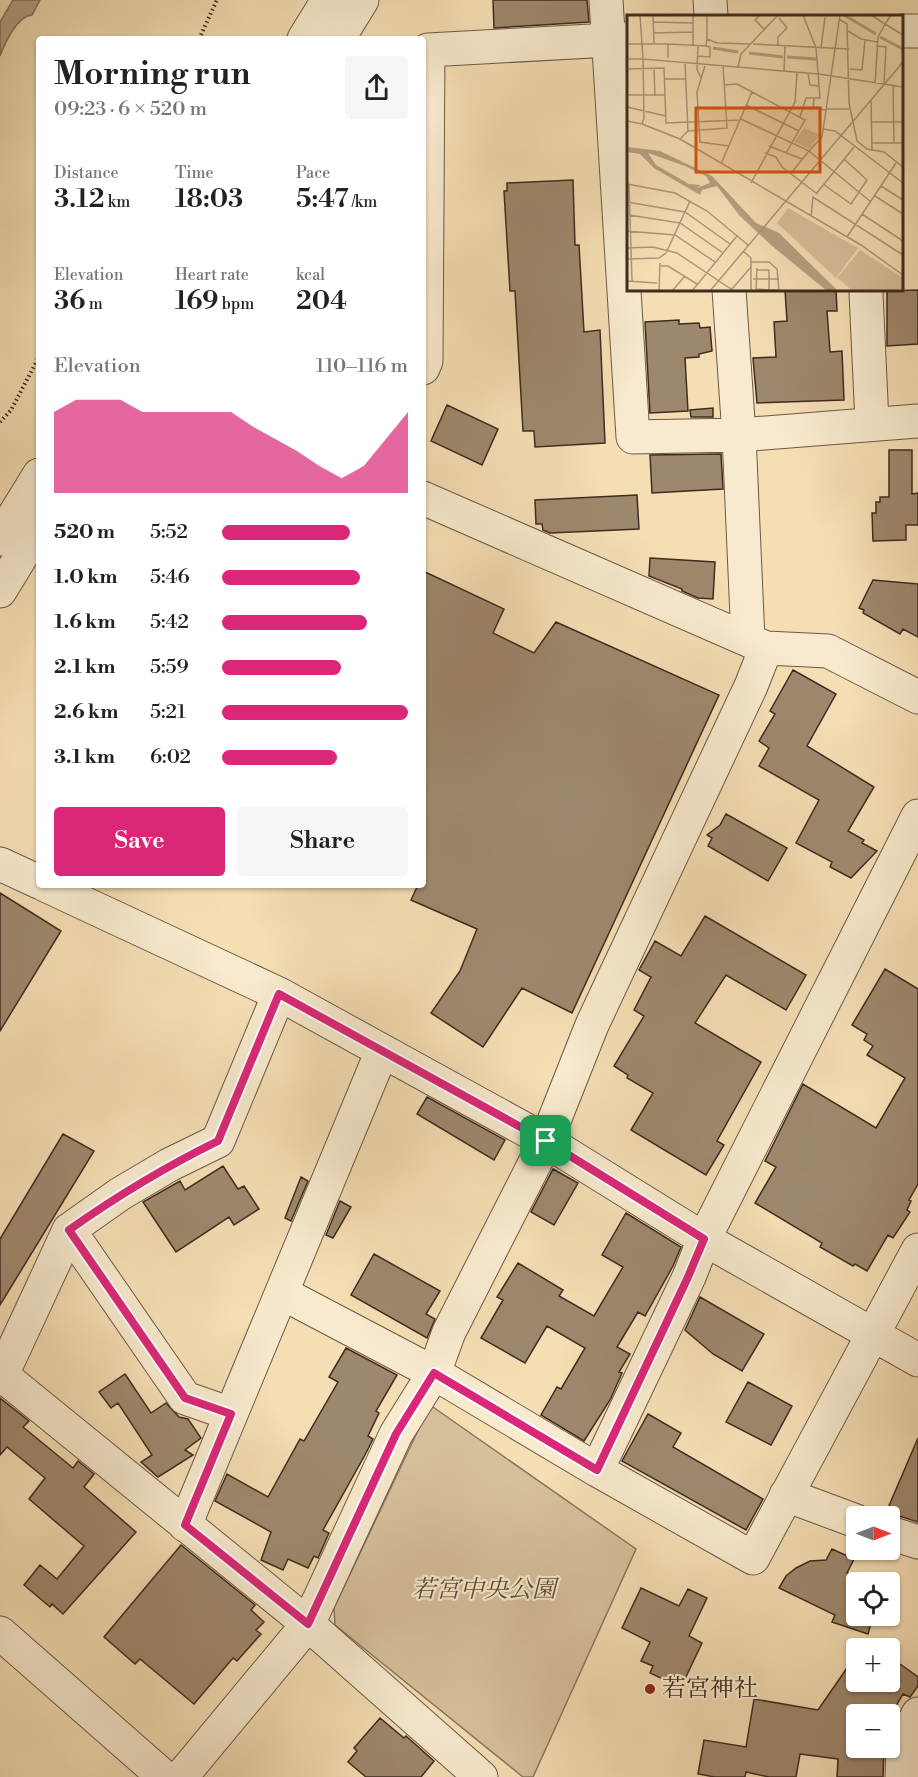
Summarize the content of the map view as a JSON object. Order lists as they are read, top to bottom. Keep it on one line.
{"parks":["若宮中央公園"],"places":["若宮神社"],"north":"right","page":{"heading":["Morning run","09:23 · 6 × 520 m"],"stats":[["Distance","3.12 km"],["Time","18:03"],["Pace","5:47 /km"],["Elevation","36 m"],["Heart rate","169 bpm"],["kcal","204"]],"chart":["Elevation","110–116 m"],"list":[{"name":"520 m","note":"5:52"},{"name":"1.0 km","note":"5:46"},{"name":"1.6 km","note":"5:42"},{"name":"2.1 km","note":"5:59"},{"name":"2.6 km","note":"5:21"},{"name":"3.1 km","note":"6:02"}],"buttons":["Save","Share"],"map_buttons":["+","−"]}}
